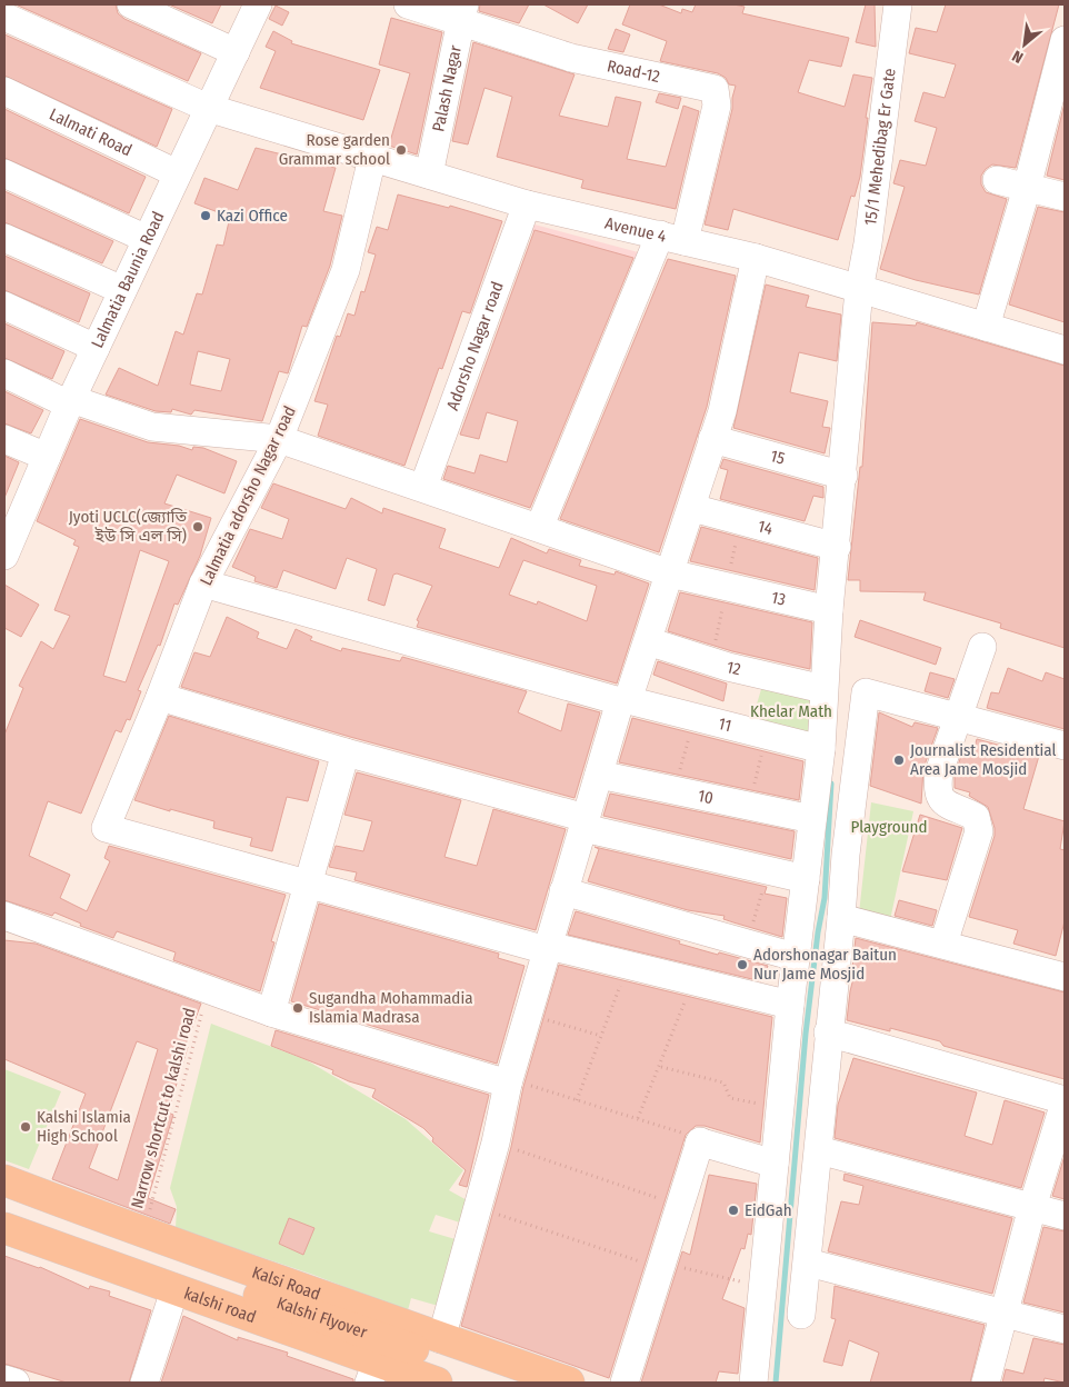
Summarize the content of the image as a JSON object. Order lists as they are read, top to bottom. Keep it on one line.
{"streets":{"main road":["Kalsi Road","kalshi road","Kalshi Flyover"],"street":["Road-12","Palash Nagar","Lalmati Road","15/1 Mehedibag Er Gate","Avenue 4","Lalmatia Baunia Road","Adorsho Nagar road","15","Lalmatia adorsho Nagar road","14","13","12","11","10"],"path":["Narrow shortcut to kalshi road"]},"crossings":[["Road-12","Palash Nagar"],["Road-12","Avenue 4"],["Palash Nagar","Avenue 4"],["Lalmati Road","Lalmatia Baunia Road"],["15/1 Mehedibag Er Gate","Avenue 4"],["15/1 Mehedibag Er Gate","15"],["15/1 Mehedibag Er Gate","14"],["15/1 Mehedibag Er Gate","13"],["15/1 Mehedibag Er Gate","12"],["15/1 Mehedibag Er Gate","11"],["15/1 Mehedibag Er Gate","10"],["Avenue 4","Lalmatia Baunia Road"],["Avenue 4","Adorsho Nagar road"],["Avenue 4","Lalmatia adorsho Nagar road"],["Lalmatia Baunia Road","13"],["Adorsho Nagar road","13"],["Lalmatia adorsho Nagar road","13"],["Lalmatia adorsho Nagar road","11"],["Narrow shortcut to kalshi road","Kalsi Road"],["kalshi road","Kalshi Flyover"]],"parks":["Khelar Math","Playground"],"places":["Rose garden Grammar school","Kazi Office","Jyoti UCLC(জ্যোতি ইউ সি এল সি)","Journalist Residential Area Jame Mosjid","Adorshonagar Baitun Nur Jame Mosjid","Sugandha Mohammadia Islamia Madrasa","Kalshi Islamia High School","EidGah"],"north":"bottom left"}
